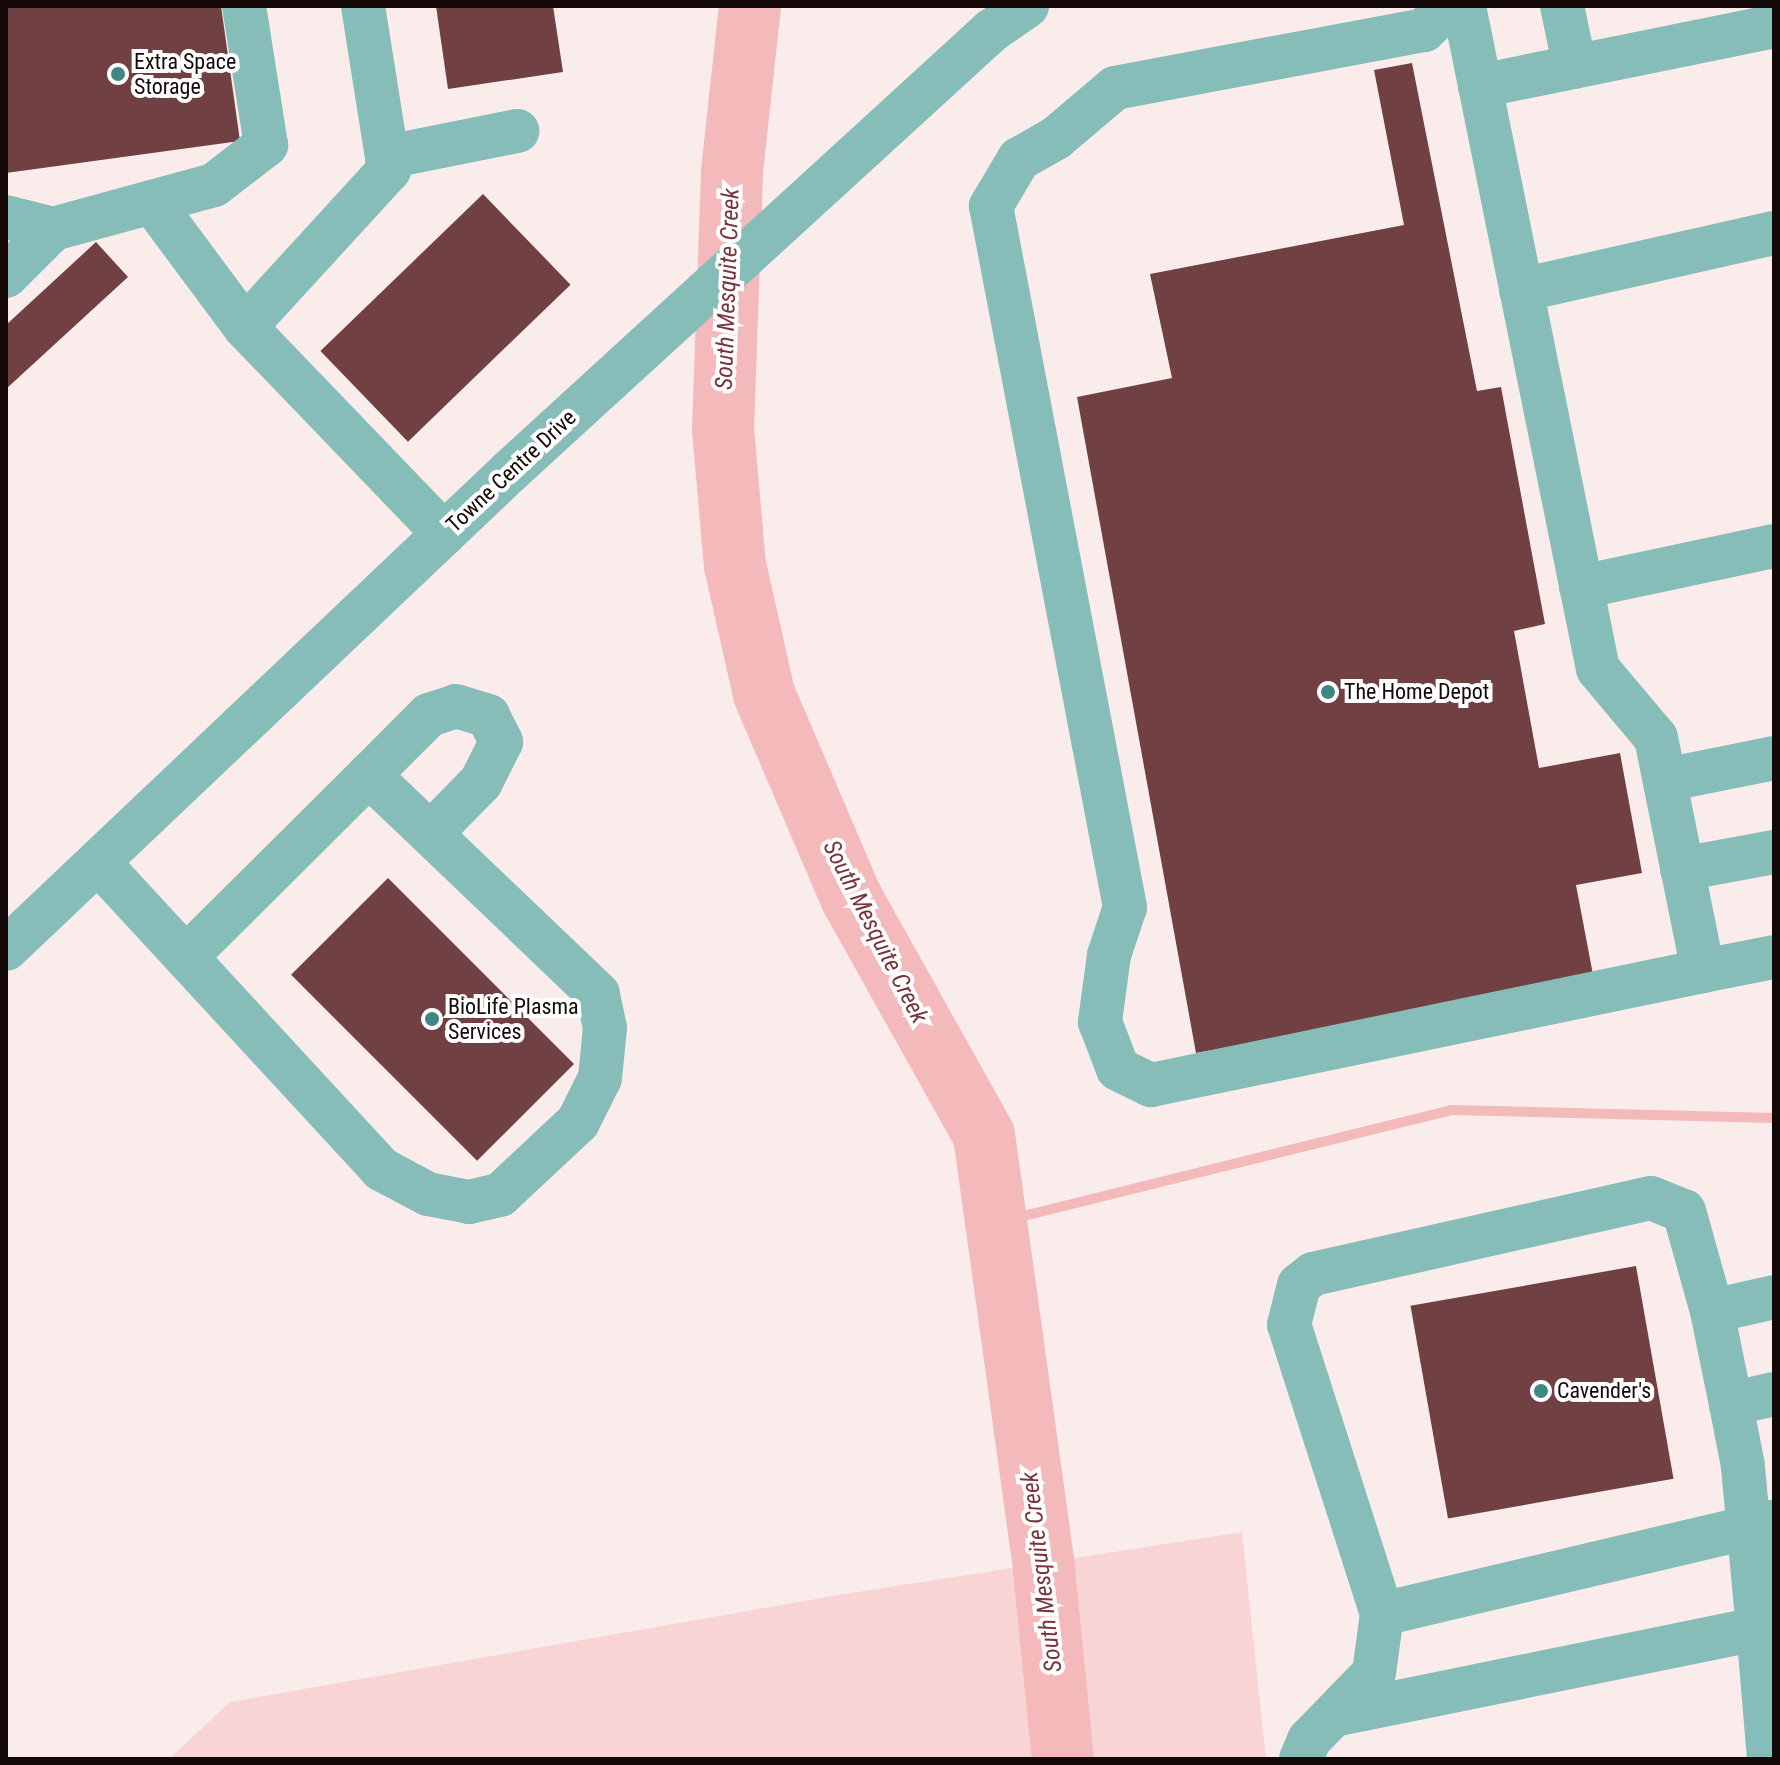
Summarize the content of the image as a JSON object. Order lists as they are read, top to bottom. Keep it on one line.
{"streets":{"street":["Towne Centre Drive"]},"water":["South Mesquite Creek"],"places":["Extra Space Storage","The Home Depot","BioLife Plasma Services","Cavender's"]}
